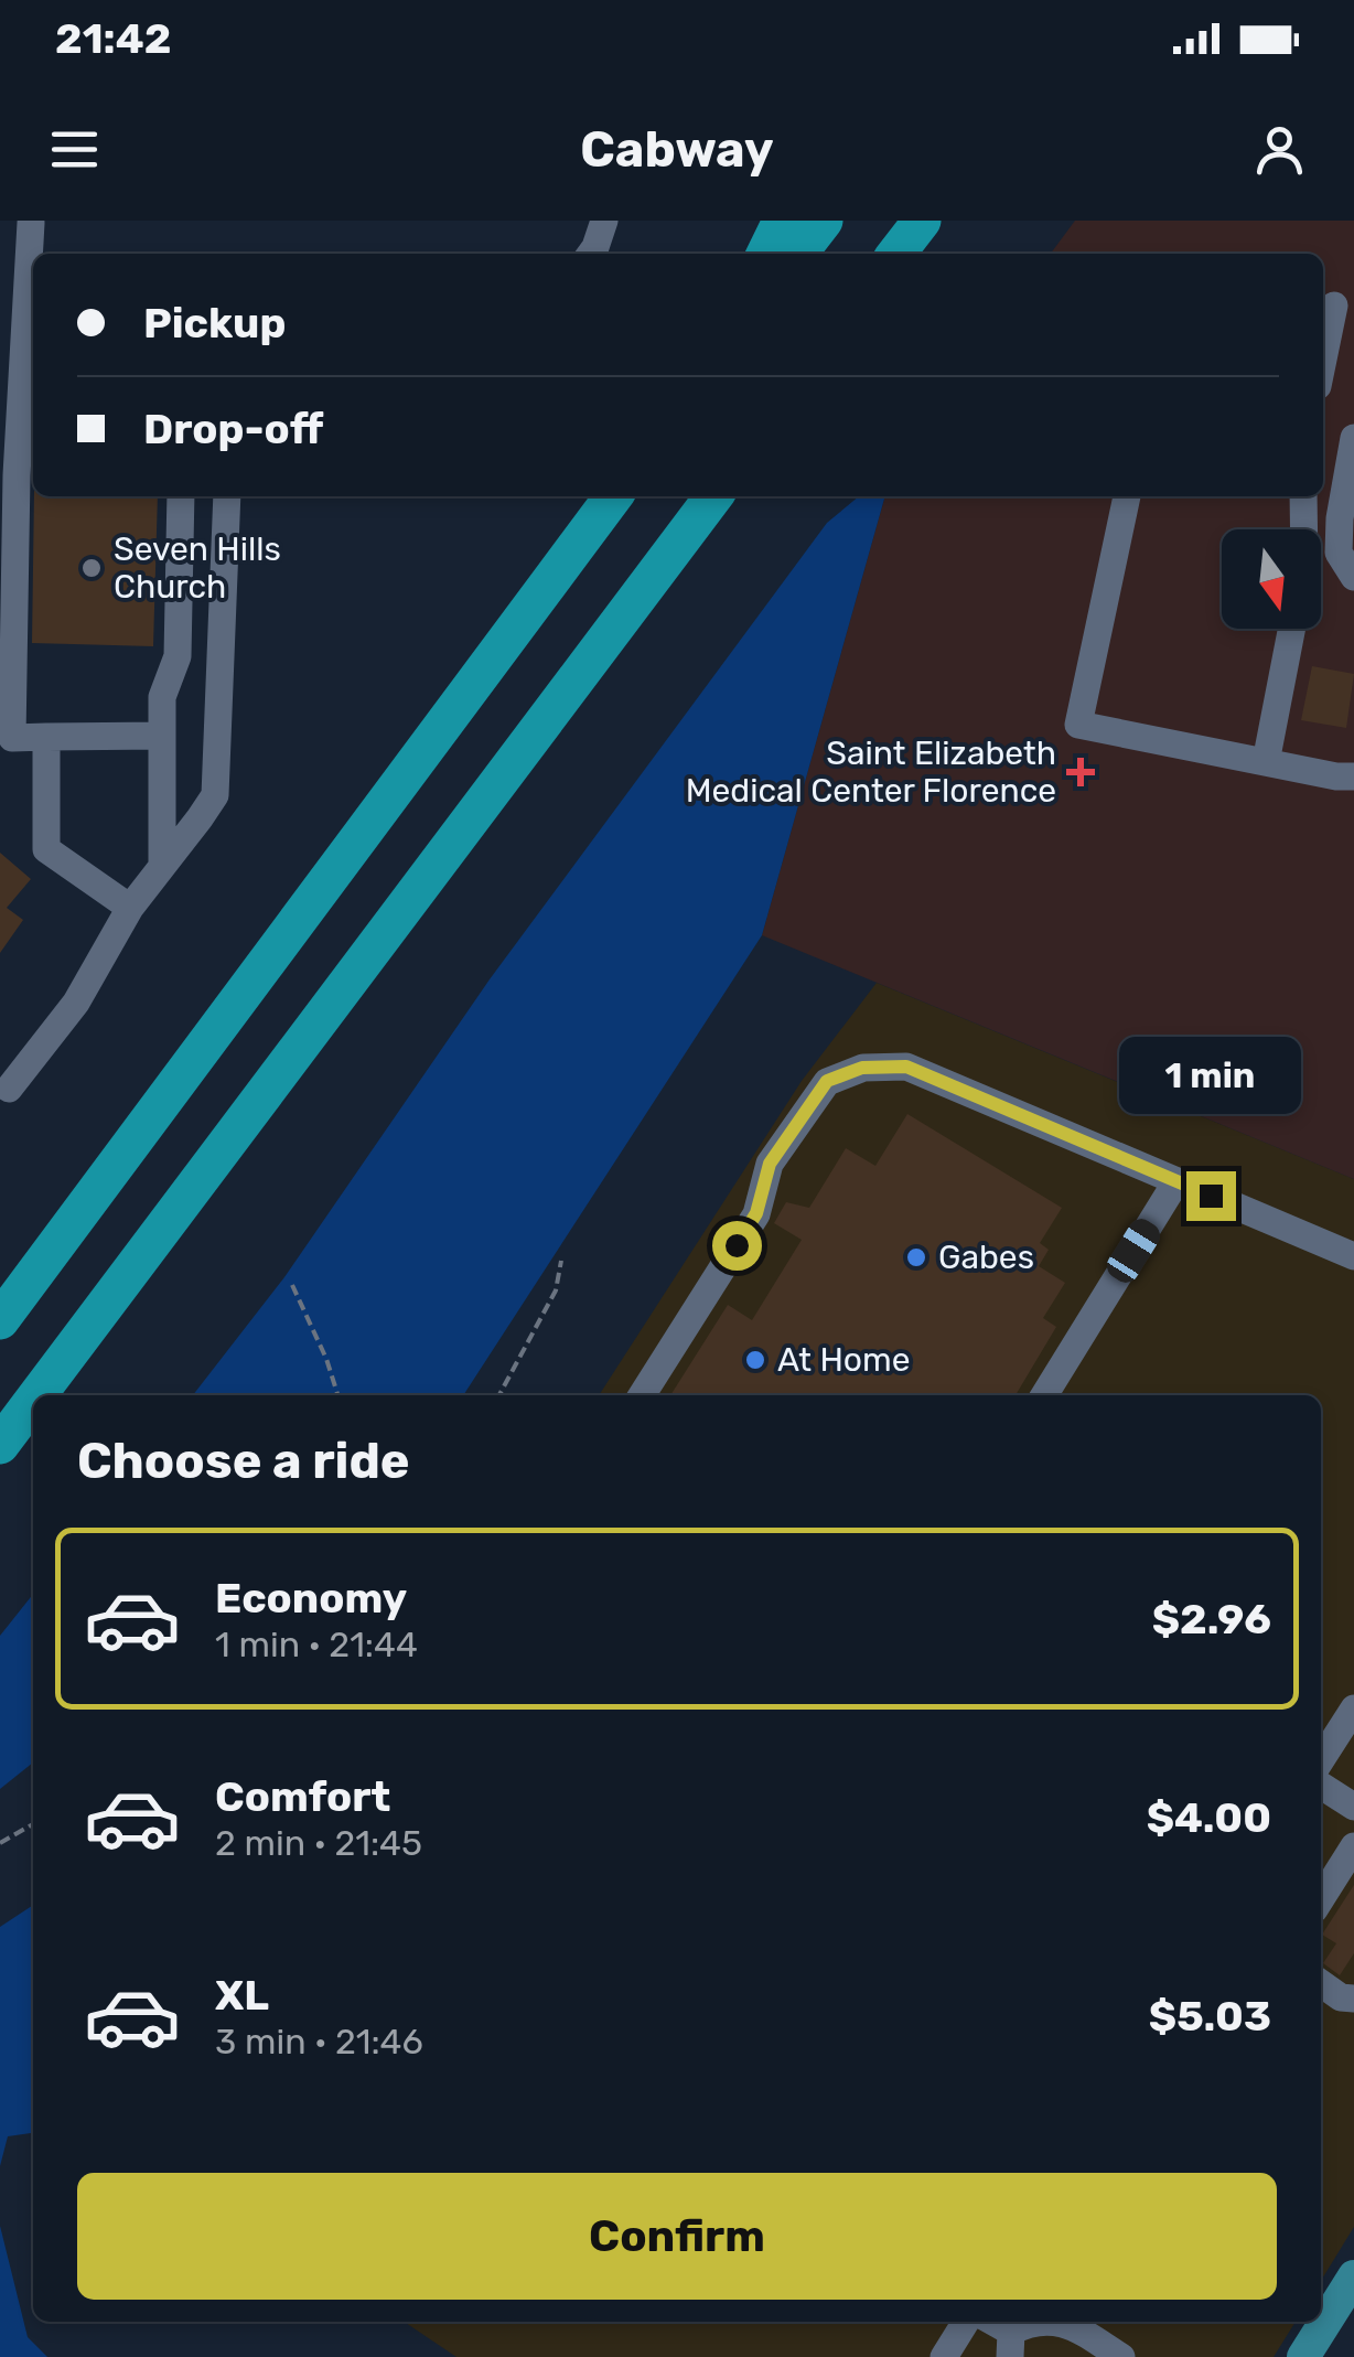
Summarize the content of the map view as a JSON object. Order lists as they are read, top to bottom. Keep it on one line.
{"places":{"other":["Seven Hills Church","Gabes","At Home"],"health":["Saint Elizabeth Medical Center Florence"]},"north":"bottom","page":{"status":"21:42","header":"Cabway","banner":["Pickup","Drop-off"],"bubble":"1 min","heading":"Choose a ride","list":[{"name":"Economy","note":"1 min · 21:44","value":"$2.96"},{"name":"Comfort","note":"2 min · 21:45","value":"$4.00"},{"name":"XL","note":"3 min · 21:46","value":"$5.03"}],"buttons":"Confirm"}}
